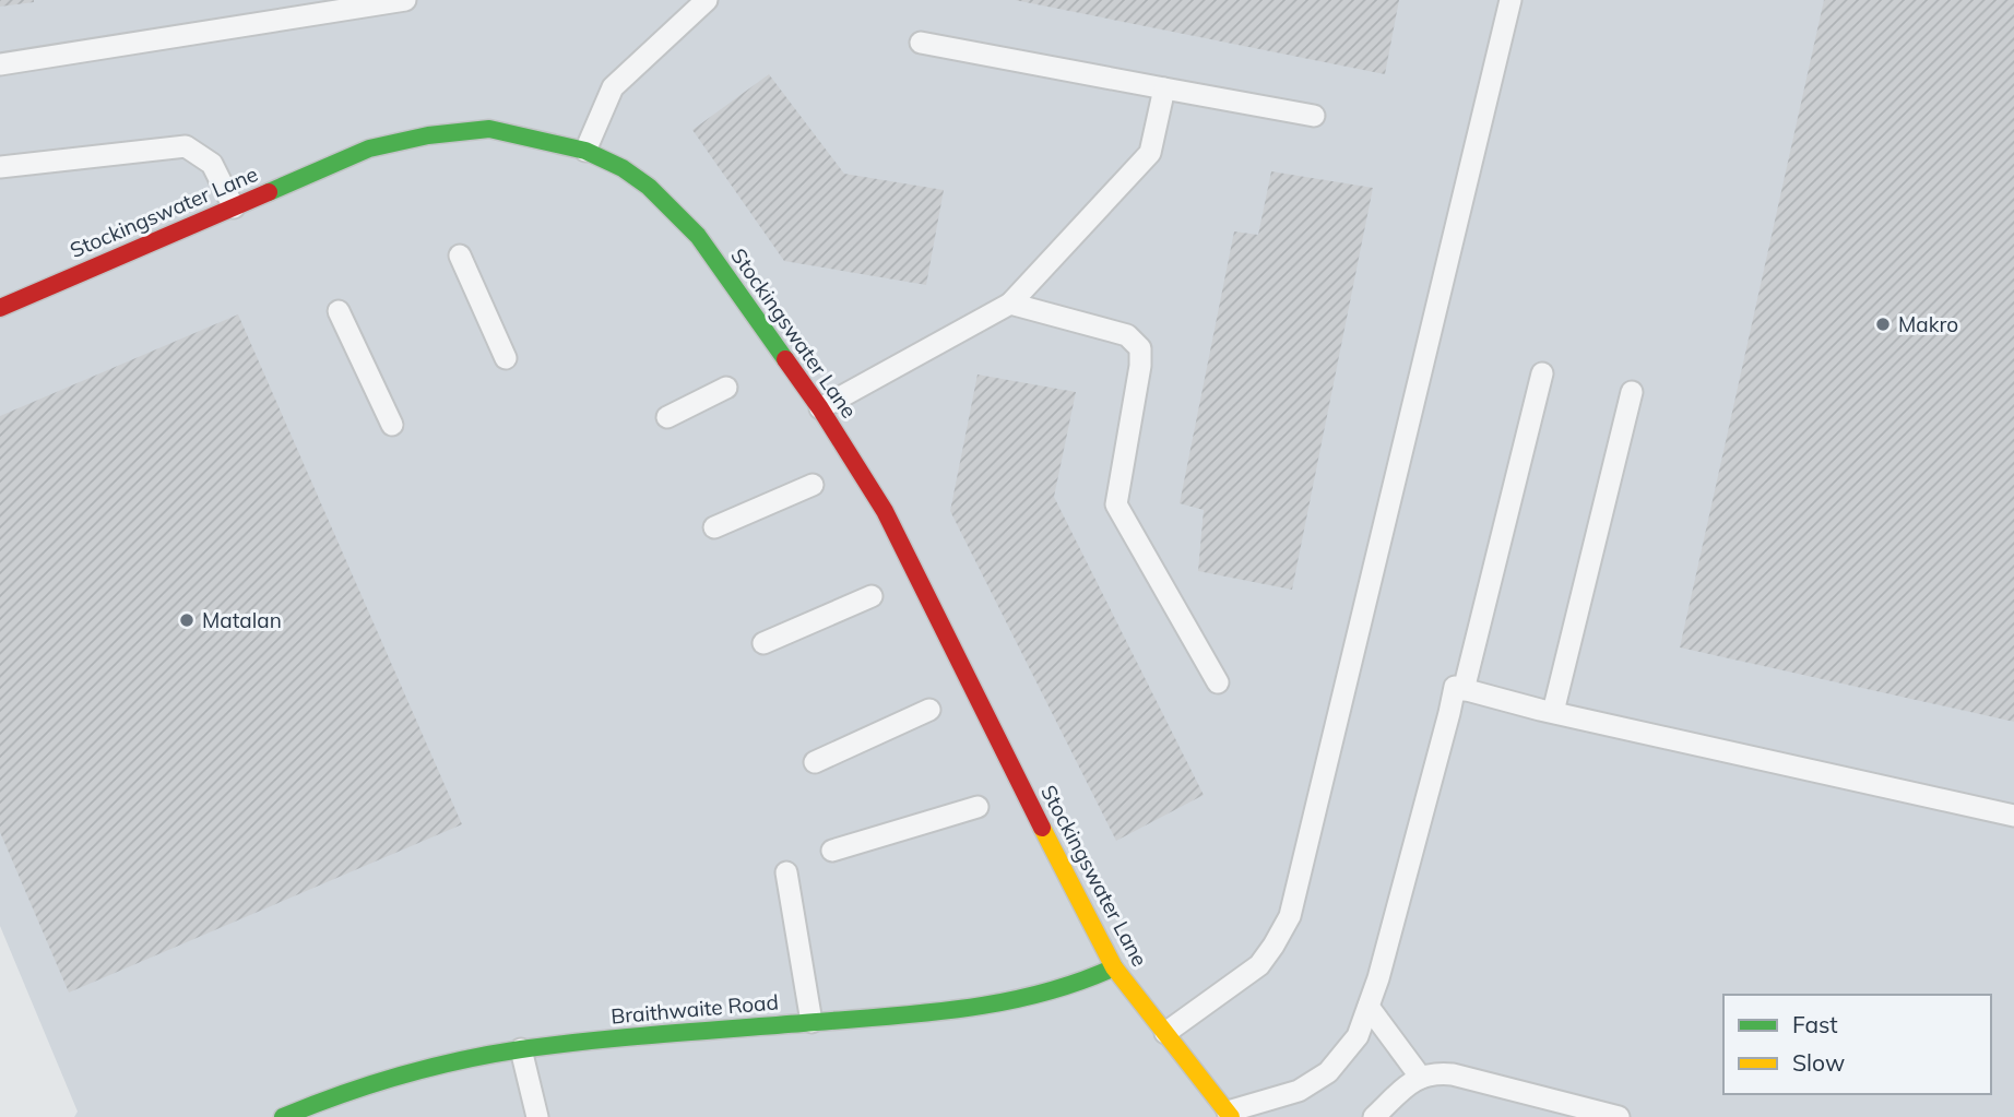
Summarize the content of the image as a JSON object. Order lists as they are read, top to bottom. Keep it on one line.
{"streets":{"street":["Stockingswater Lane","Braithwaite Road"]},"crossings":[["Stockingswater Lane","Braithwaite Road"]],"places":["Makro","Matalan"],"legend":["Fast","Slow"]}
